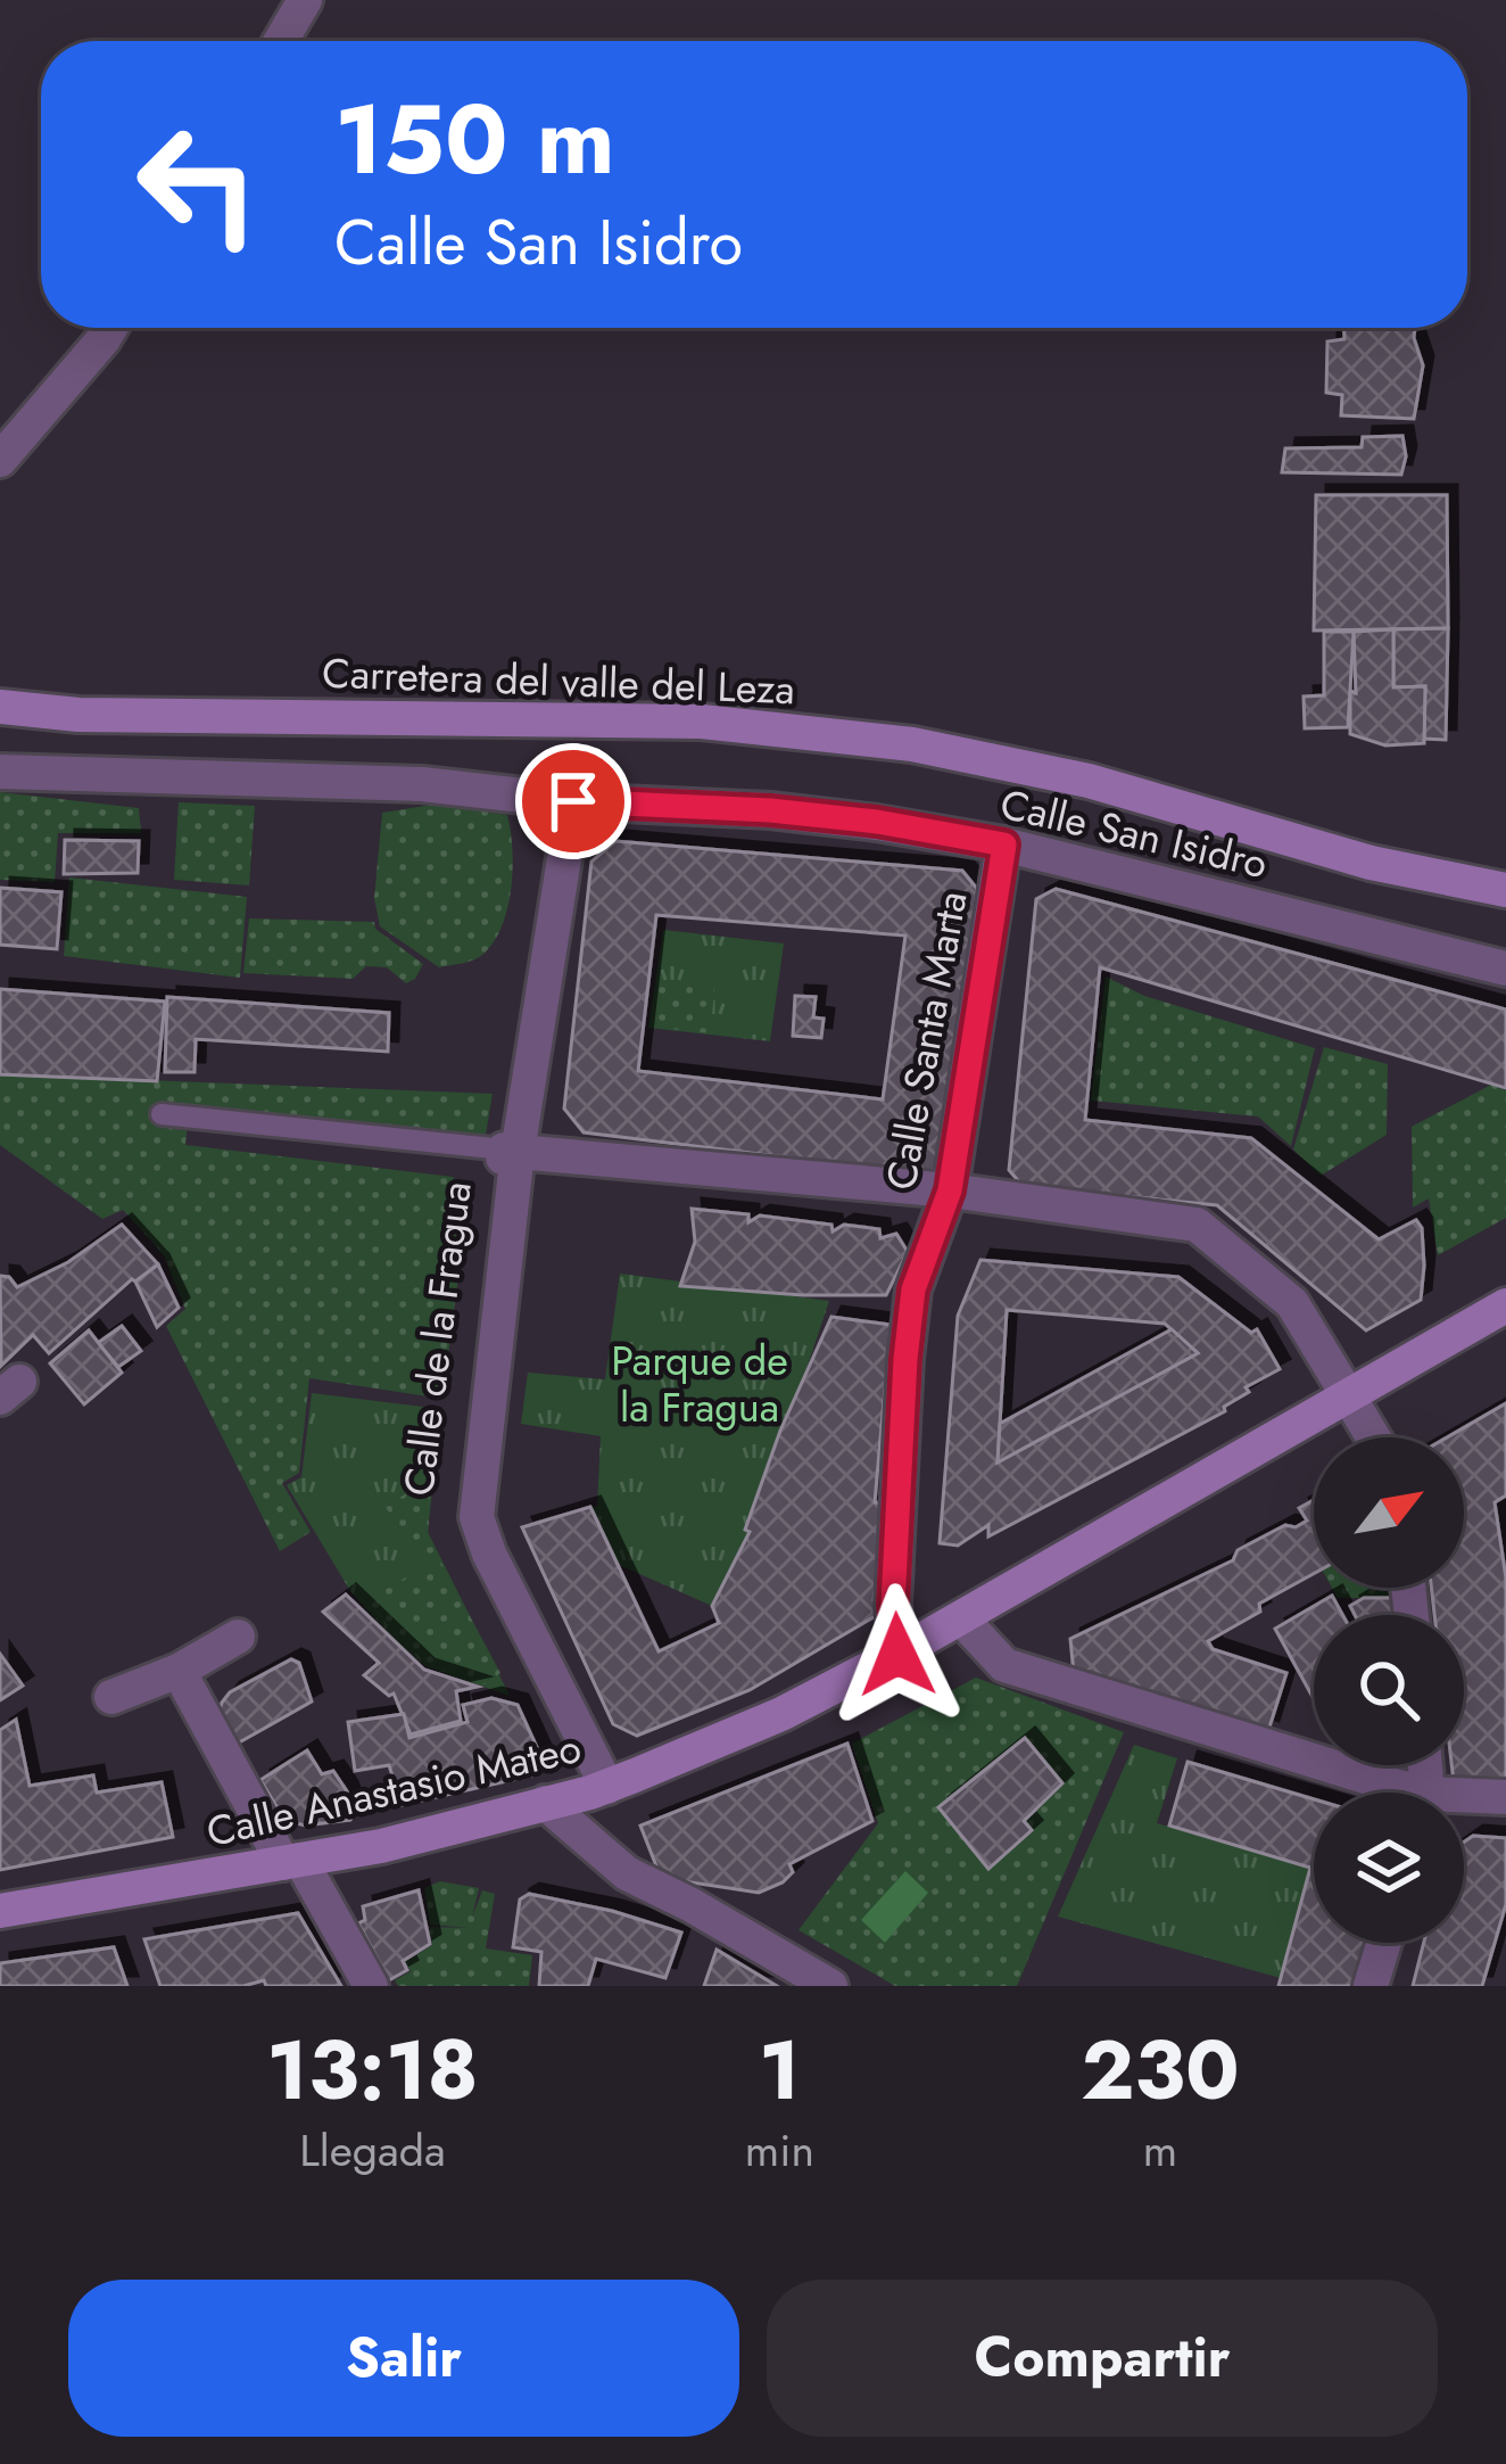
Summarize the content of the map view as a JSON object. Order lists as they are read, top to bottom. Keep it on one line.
{"streets":{"main road":["Carretera del valle del Leza","Calle Anastasio Mateo"],"street":["Calle San Isidro","Calle Santa Marta","Calle de la Fragua"]},"crossings":[["Calle San Isidro","Calle Santa Marta"],["Calle San Isidro","Calle de la Fragua"],["Calle Santa Marta","Calle Anastasio Mateo"],["Calle de la Fragua","Calle Anastasio Mateo"]],"parks":["Parque de la Fragua"],"north":"top right","page":{"turn":["150 m","Calle San Isidro"],"eta":["13:18","Llegada","1","min","230","m"],"buttons":["Salir","Compartir"]}}
